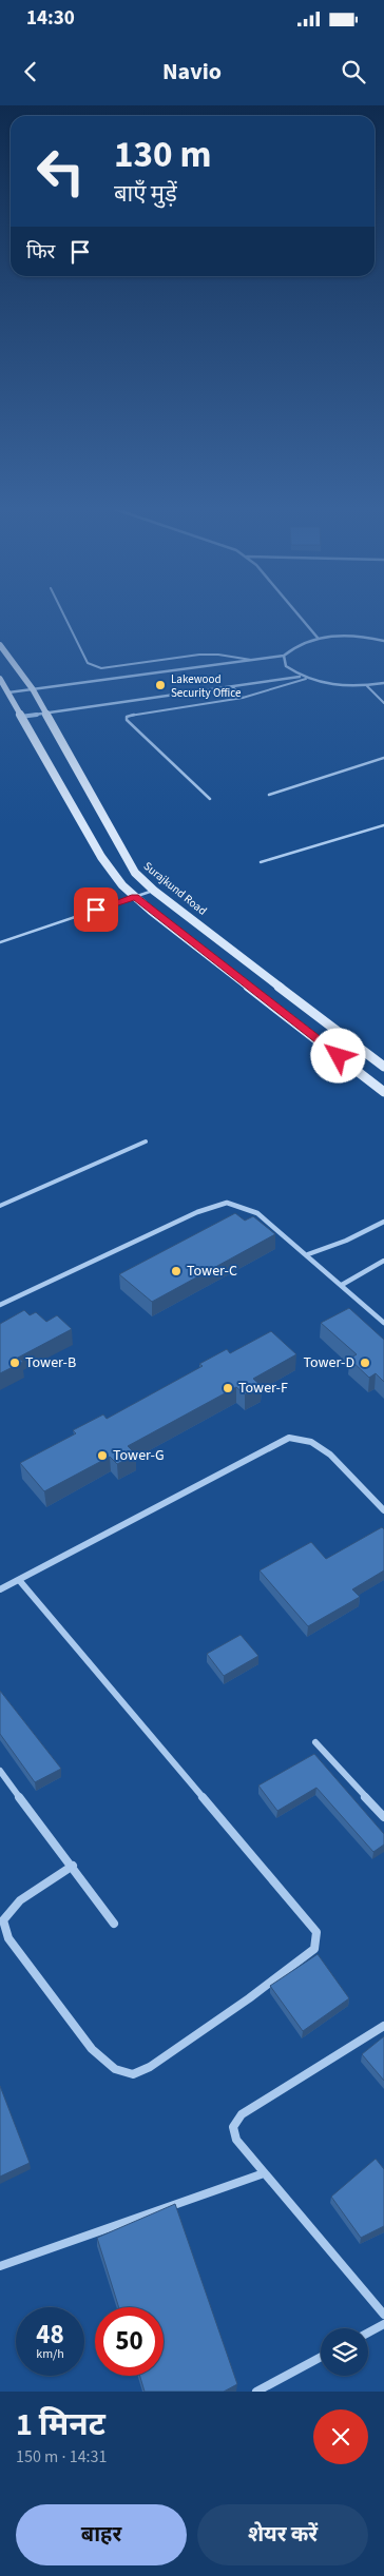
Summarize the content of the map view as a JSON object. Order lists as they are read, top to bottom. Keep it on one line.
{"streets":{"main road":["Surajkund Road"]},"places":["Lakewood Security Office","Tower-C","Tower-B","Tower-D","Tower-F","Tower-G"],"page":{"status":"14:30","header":"Navio","turn":["130 m","बाएँ मुड़ें"],"then":"फिर","speed":"48 km/h","limit":"50","heading":["1 मिनट","150 m · 14:31"],"buttons":["बाहर","शेयर करें"]}}
